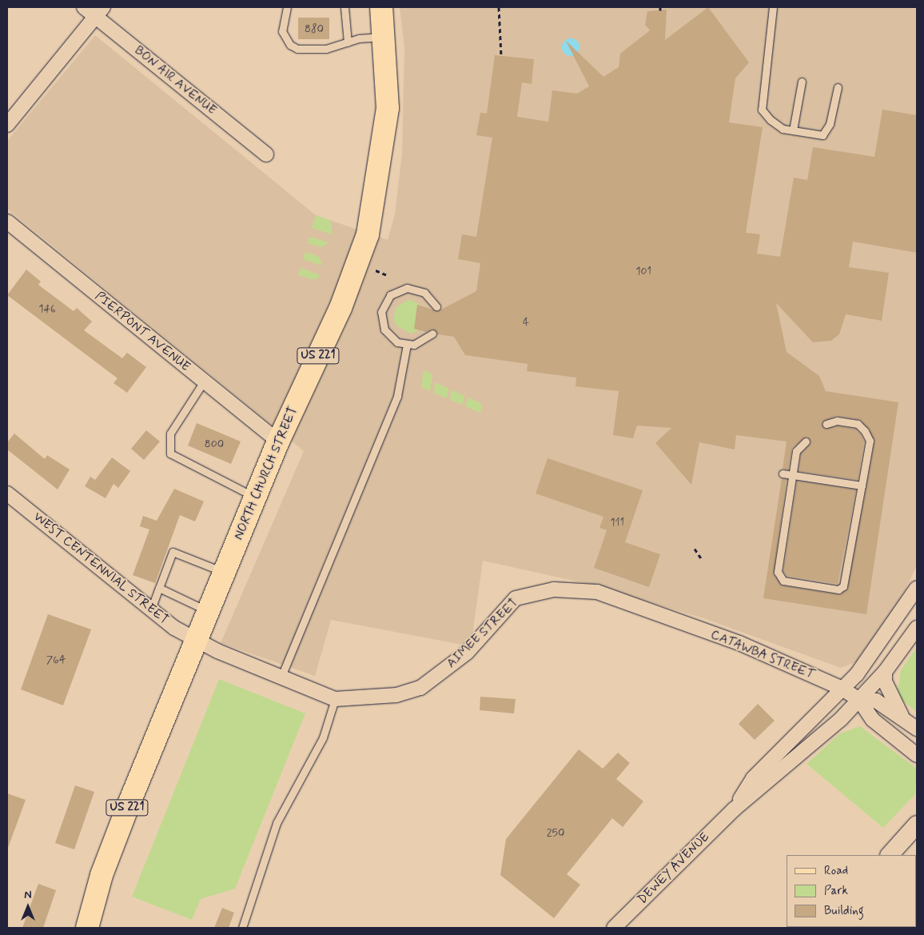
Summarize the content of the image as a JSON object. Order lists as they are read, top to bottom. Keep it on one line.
{"streets":{"main road":["US 221","NORTH CHURCH STREET"],"street":["BON AIR AVENUE","PIERPONT AVENUE","WEST CENTENNIAL STREET","AIMEE STREET","CATAWBA STREET","DEWEY AVENUE"]},"crossings":[["PIERPONT AVENUE","NORTH CHURCH STREET"],["NORTH CHURCH STREET","WEST CENTENNIAL STREET"],["NORTH CHURCH STREET","AIMEE STREET"],["WEST CENTENNIAL STREET","AIMEE STREET"],["AIMEE STREET","CATAWBA STREET"],["CATAWBA STREET","DEWEY AVENUE"]],"house_numbers":["880","101","146","4","800","111","764","250"],"legend":["Road","Park","Building"],"north":"top"}
